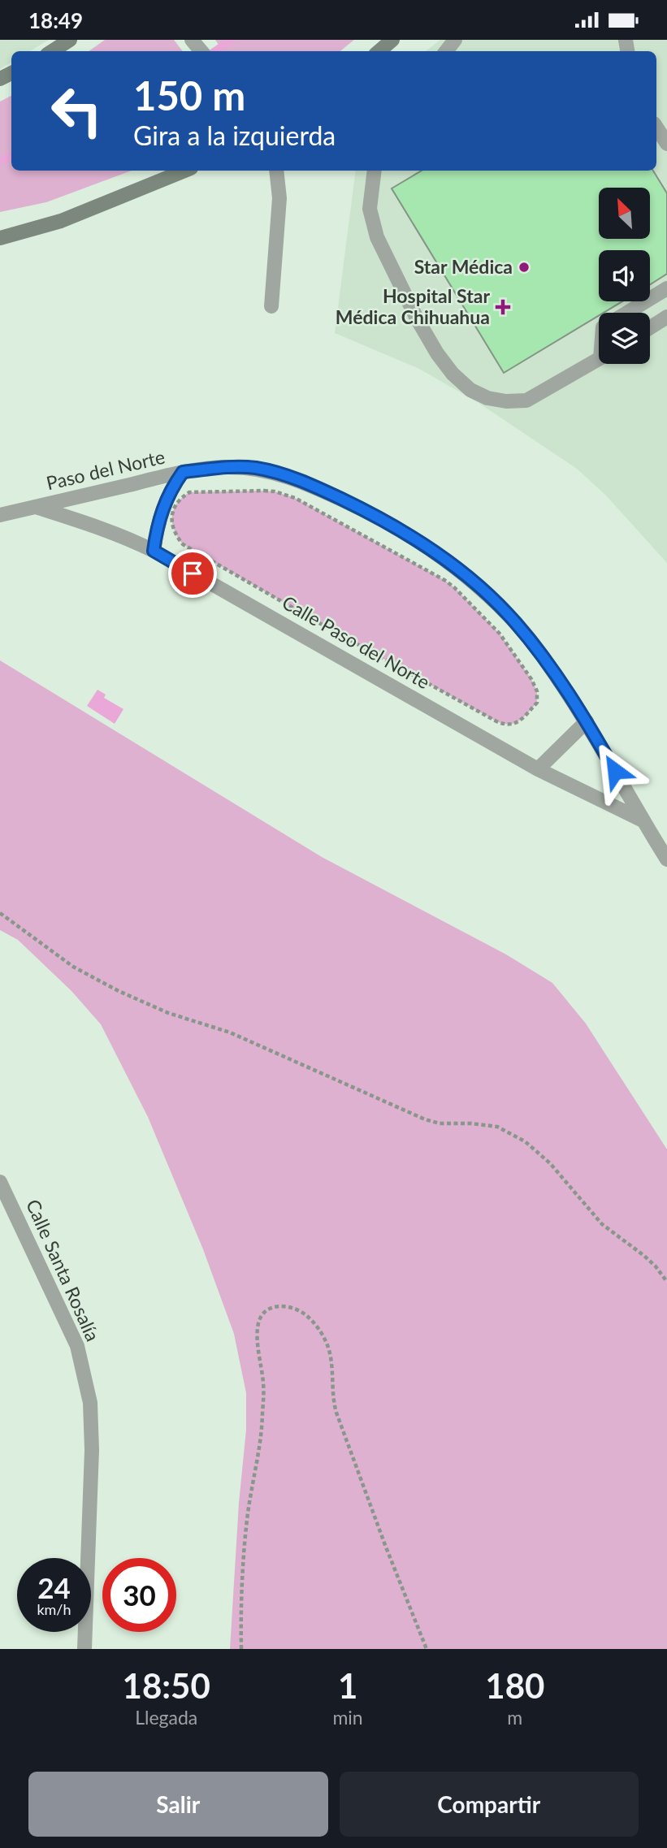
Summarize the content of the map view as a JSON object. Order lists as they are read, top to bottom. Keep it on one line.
{"streets":{"street":["Paso del Norte","Calle Paso del Norte","Calle Santa Rosalía"]},"crossings":[["Paso del Norte","Calle Paso del Norte"]],"places":{"other":["Star Médica"],"health":["Hospital Star Médica Chihuahua"]},"north":"top left","page":{"status":"18:49","turn":["150 m","Gira a la izquierda"],"speed":"24 km/h","limit":"30","eta":["18:50","Llegada","1","min","180","m"],"buttons":["Salir","Compartir"]}}
